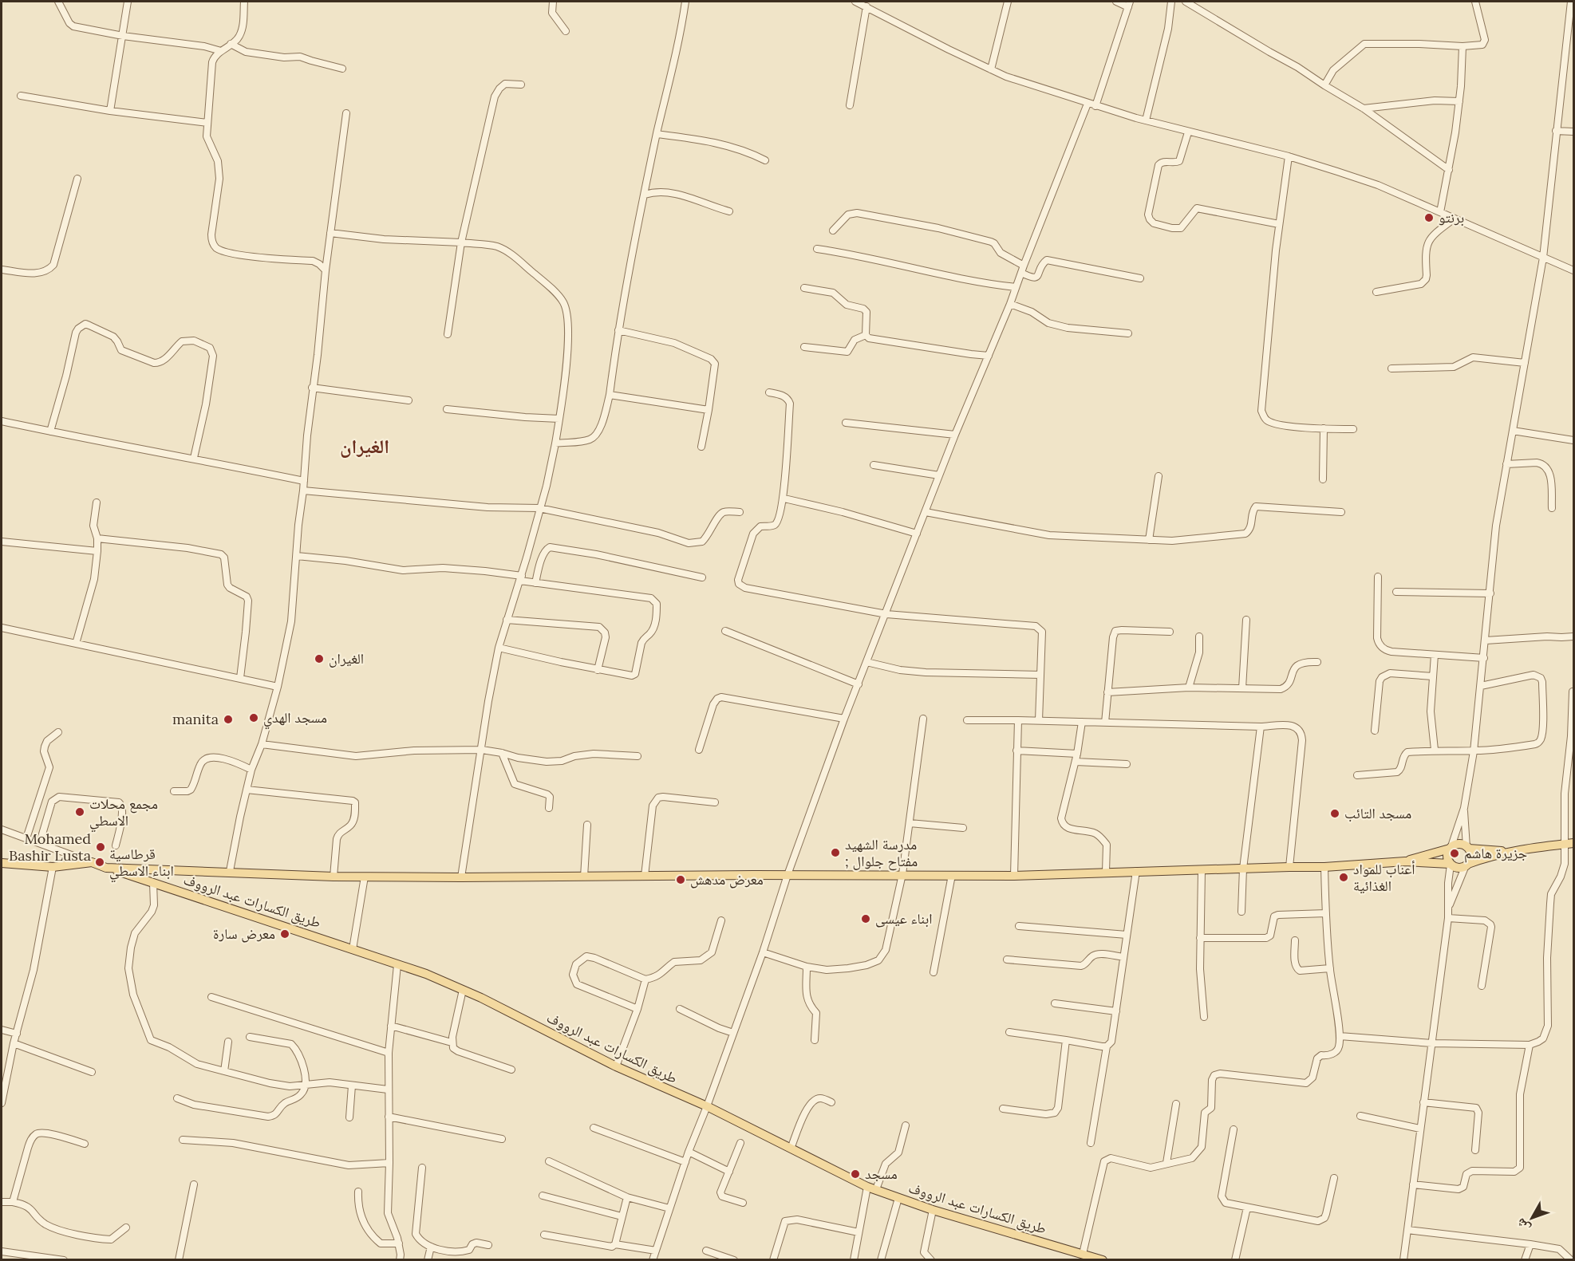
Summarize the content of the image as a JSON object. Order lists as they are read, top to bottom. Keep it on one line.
{"streets":{"main road":["طريق الكسارات عبد الرووف"]},"districts":["الغيران"],"places":["برنتو","الغيران","مسجد الهدي","manita","مجمع محلات الاسطي","مسجد التائب","Mohamed Bashir Lusta","مدرسة الشهيد ; مفتاح جلوال","جزيرة هاشم","قرطاسية ابناء الاسطي","أعناب للمواد الغذائية","معرض مدهش","ابناء عيسى","معرض سارة","مسجد"],"north":"bottom left"}
